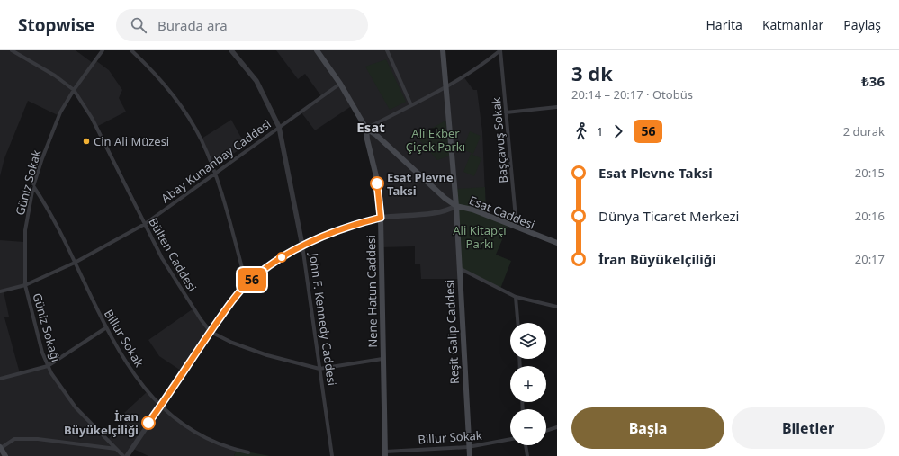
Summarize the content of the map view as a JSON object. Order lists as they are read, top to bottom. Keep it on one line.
{"streets":{"main road":["Esat Caddesi","Nene Hatun Caddesi","Reşit Galip Caddesi"],"street":["Başçavuş Sokak","Abay Kunanbay Caddesi","Güniz Sokak","Bülten Caddesi","John F. Kennedy Caddesi","Güniz Sokağı","Billur Sokak"]},"crossings":[["Başçavuş Sokak","Esat Caddesi"],["Abay Kunanbay Caddesi","Güniz Sokak"],["Abay Kunanbay Caddesi","Esat Caddesi"],["Abay Kunanbay Caddesi","Bülten Caddesi"],["Abay Kunanbay Caddesi","John F. Kennedy Caddesi"],["Abay Kunanbay Caddesi","Güniz Sokağı"],["Abay Kunanbay Caddesi","Billur Sokak"],["Güniz Sokak","Bülten Caddesi"],["Güniz Sokak","Güniz Sokağı"],["Güniz Sokak","Billur Sokak"],["Esat Caddesi","Nene Hatun Caddesi"],["Esat Caddesi","Reşit Galip Caddesi"],["Bülten Caddesi","Nene Hatun Caddesi"],["Bülten Caddesi","John F. Kennedy Caddesi"],["Nene Hatun Caddesi","Billur Sokak"],["Reşit Galip Caddesi","Billur Sokak"]],"districts":["Esat"],"parks":["Ali Ekber Çiçek Parkı","Ali Kitapçı Parkı"],"places":["Cin Ali Müzesi","Esat Plevne Taksi","İran Büyükelçiliği"],"lines":["bus line 56"],"page":{"header":"Stopwise","search":"Burada ara","nav":["Harita","Katmanlar","Paylaş"],"on_map":"56","heading":["3 dk","20:14 – 20:17 · Otobüs","₺36"],"legs":["1","56","2 durak"],"list":[{"name":"Esat Plevne Taksi","value":"20:15"},{"name":"Dünya Ticaret Merkezi","value":"20:16"},{"name":"İran Büyükelçiliği","value":"20:17"}],"map_buttons":["+","−"],"buttons":["Başla","Biletler"]}}
